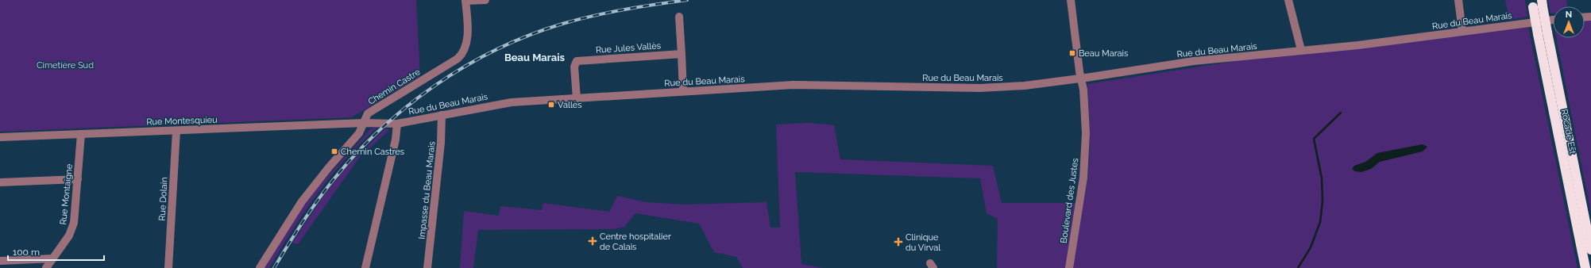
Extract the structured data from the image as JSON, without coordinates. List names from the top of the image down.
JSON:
{
  "streets": {
    "highway": ["Rocade Est"],
    "street": [
      "Rue du Beau Marais",
      "Rue Jules Vallès",
      "Chemin Castre",
      "Rue Montesquieu",
      "Impasse du Beau Marais",
      "Rue Montaigne",
      "Rue Dolain",
      "Boulevard des Justes"
    ]
  },
  "crossings": [
    ["Rue du Beau Marais", "Rue Jules Vallès"],
    ["Rue du Beau Marais", "Chemin Castre"],
    ["Rue du Beau Marais", "Rue Montesquieu"],
    ["Rue du Beau Marais", "Impasse du Beau Marais"],
    ["Rue du Beau Marais", "Boulevard des Justes"],
    ["Chemin Castre", "Rue Montesquieu"],
    ["Rue Montesquieu", "Rue Montaigne"],
    ["Rue Montesquieu", "Rue Dolain"]
  ],
  "districts": ["Beau Marais"],
  "parks": ["Cimetière Sud"],
  "places": {
    "transit": ["Beau Marais", "Vallès", "Chemin Castres"],
    "health": ["Centre hospitalier de Calais", "Clinique du Virval"]
  },
  "scale_bar": "100 m",
  "north": "top"
}
